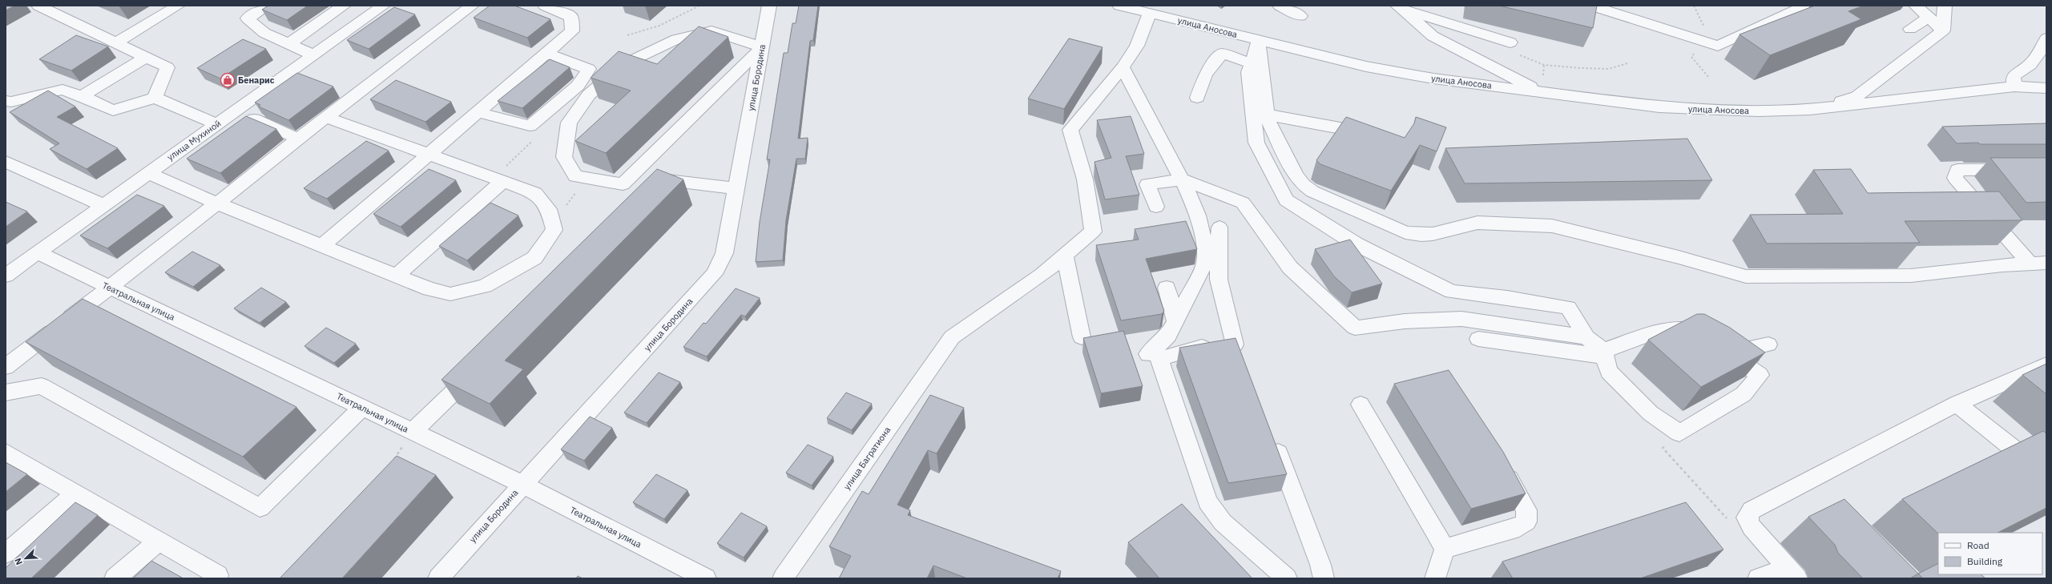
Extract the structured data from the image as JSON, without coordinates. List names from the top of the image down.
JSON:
{
  "streets": {
    "street": [
      "улица Аносова",
      "улица Бородина",
      "улица Мухиной",
      "Театральная улица",
      "улица Багратиона"
    ]
  },
  "crossings": [
    ["улица Бородина", "Театральная улица"],
    ["улица Мухиной", "Театральная улица"]
  ],
  "places": {
    "shop": ["Бенарис"]
  },
  "legend": ["Road", "Building"],
  "north": "bottom left"
}
